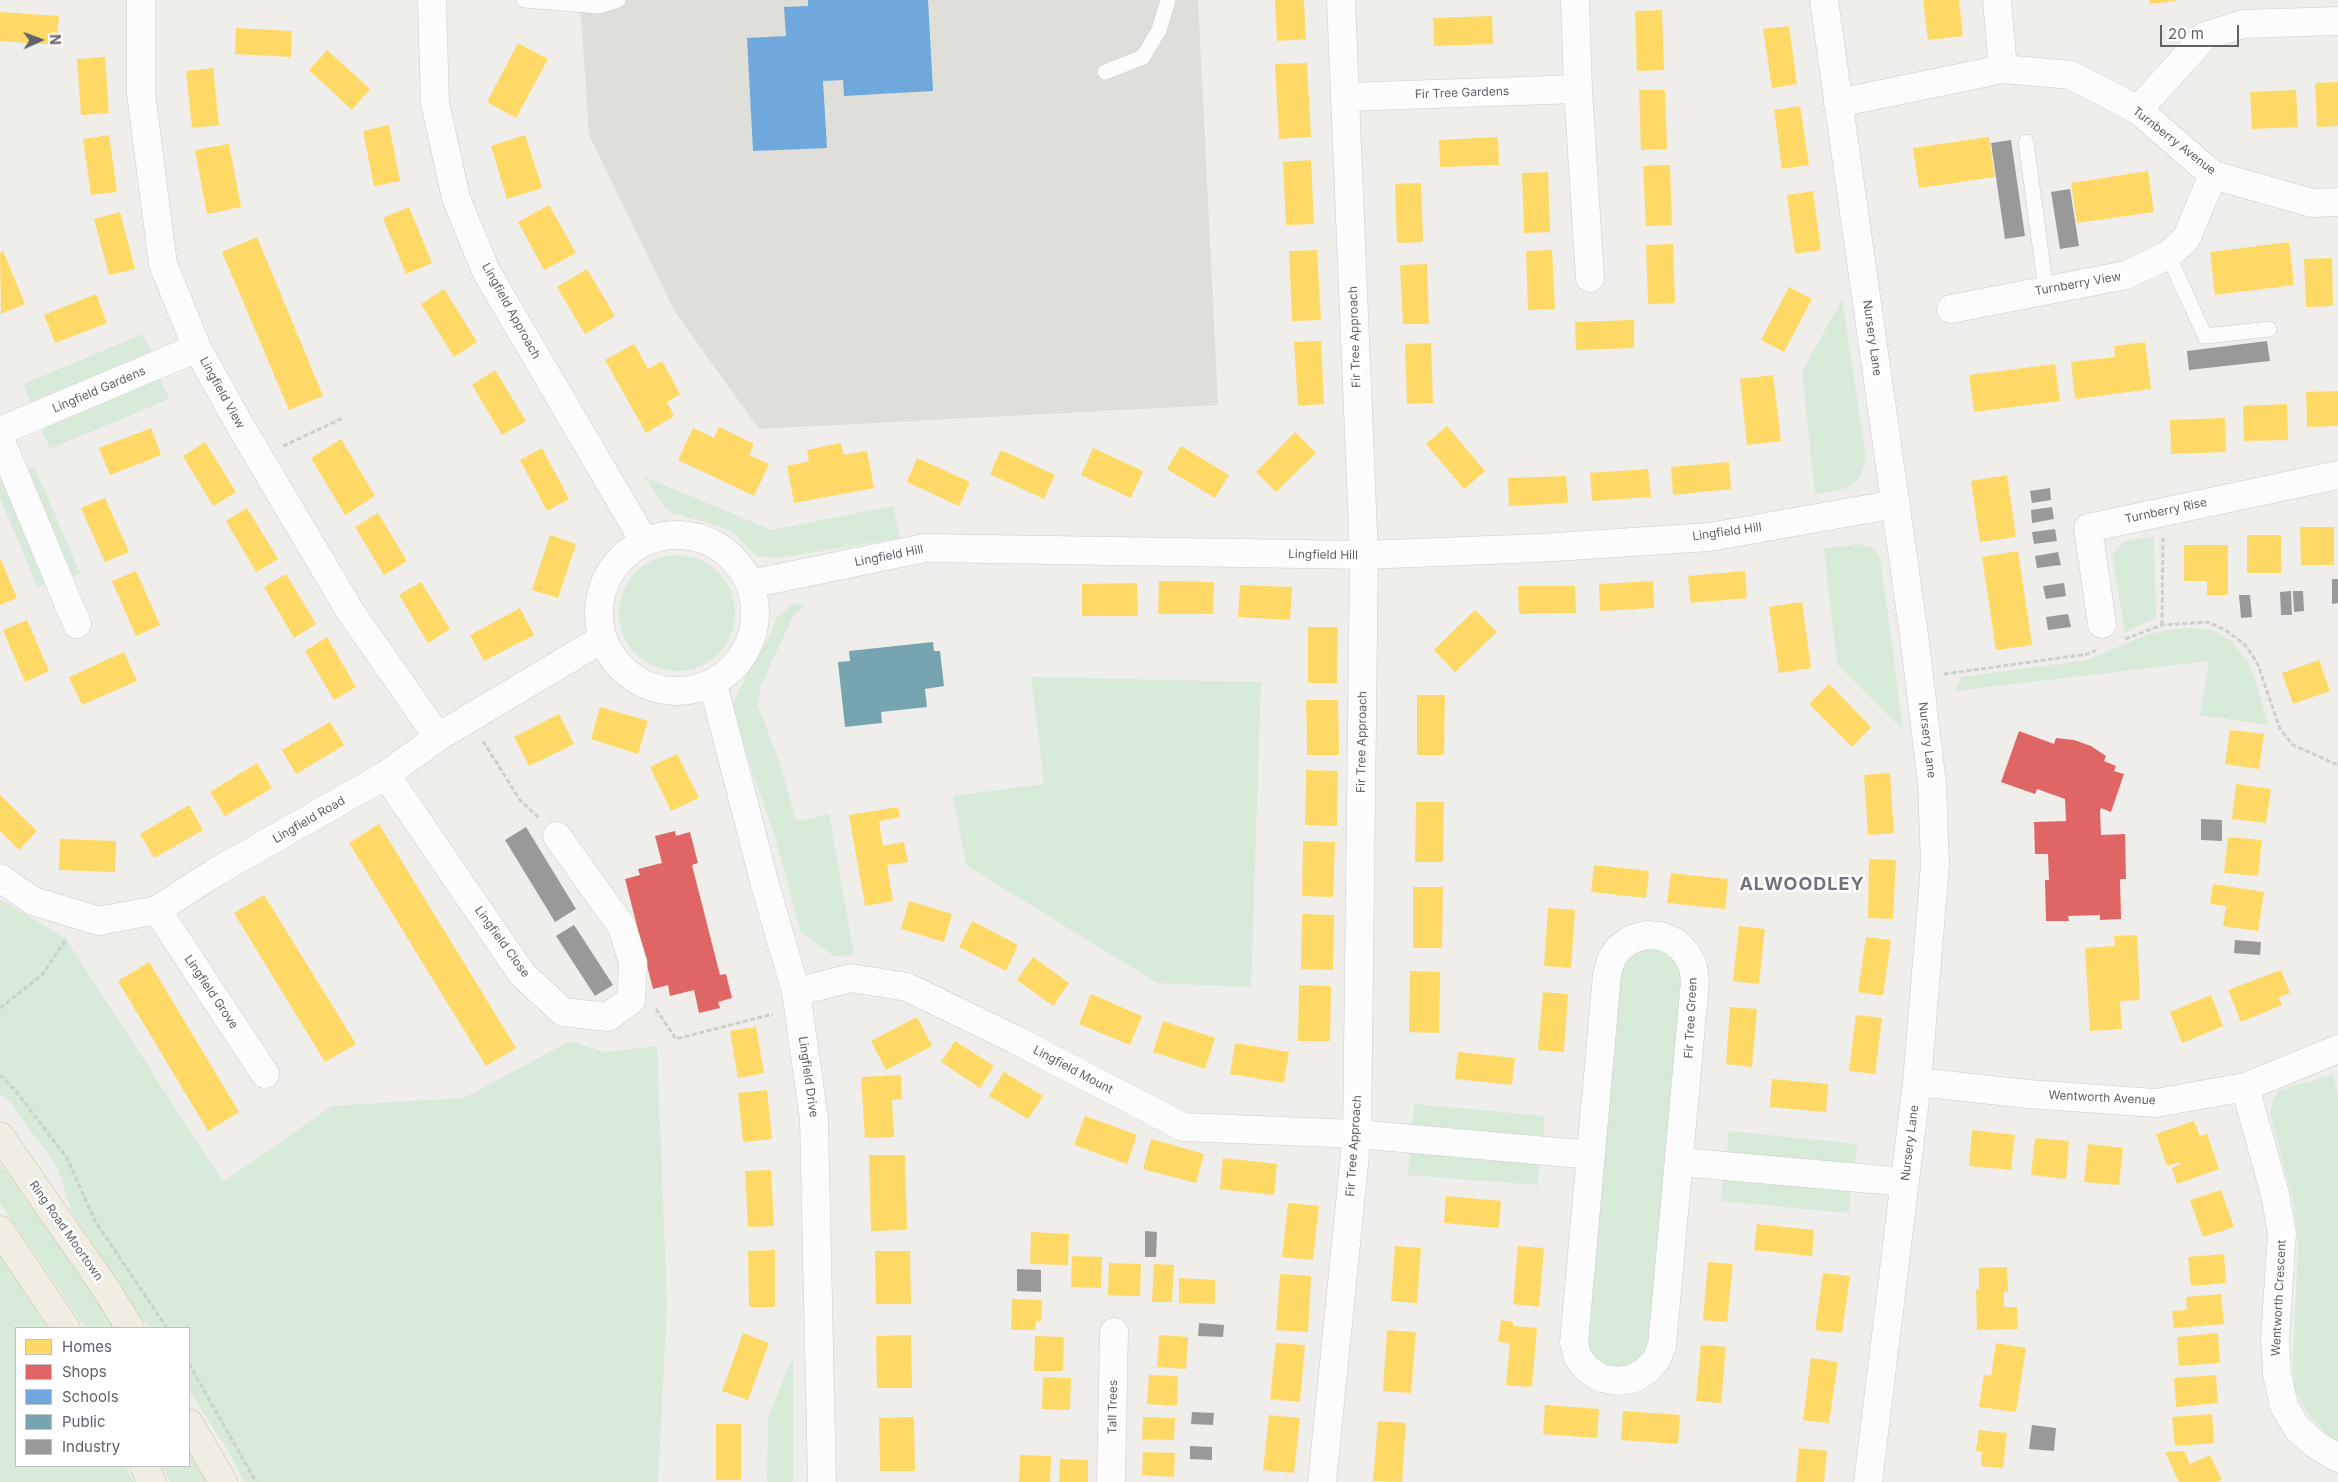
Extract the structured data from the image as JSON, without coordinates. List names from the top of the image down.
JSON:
{
  "streets": {
    "highway": ["Ring Road Moortown"],
    "street": [
      "Fir Tree Gardens",
      "Turnberry Avenue",
      "Turnberry View",
      "Lingfield Approach",
      "Fir Tree Approach",
      "Nursery Lane",
      "Lingfield Gardens",
      "Lingfield View",
      "Turnberry Rise",
      "Lingfield Hill",
      "Lingfield Road",
      "Lingfield Close",
      "Lingfield Grove",
      "Fir Tree Green",
      "Lingfield Mount",
      "Lingfield Drive",
      "Wentworth Avenue",
      "Wentworth Crescent",
      "Tall Trees"
    ]
  },
  "crossings": [
    ["Fir Tree Gardens", "Fir Tree Approach"],
    ["Turnberry Avenue", "Turnberry View"],
    ["Turnberry Avenue", "Nursery Lane"],
    ["Lingfield Approach", "Lingfield Hill"],
    ["Lingfield Approach", "Lingfield Road"],
    ["Lingfield Approach", "Lingfield Drive"],
    ["Fir Tree Approach", "Lingfield Hill"],
    ["Fir Tree Approach", "Lingfield Mount"],
    ["Nursery Lane", "Lingfield Hill"],
    ["Nursery Lane", "Wentworth Avenue"],
    ["Lingfield Gardens", "Lingfield View"],
    ["Lingfield View", "Lingfield Road"],
    ["Lingfield Hill", "Lingfield Road"],
    ["Lingfield Hill", "Lingfield Drive"],
    ["Lingfield Road", "Lingfield Close"],
    ["Lingfield Road", "Lingfield Grove"],
    ["Lingfield Road", "Lingfield Drive"],
    ["Fir Tree Green", "Lingfield Mount"],
    ["Lingfield Mount", "Lingfield Drive"],
    ["Wentworth Avenue", "Wentworth Crescent"]
  ],
  "districts": ["ALWOODLEY"],
  "legend": [
    "Homes",
    "Shops",
    "Schools",
    "Public",
    "Industry"
  ],
  "scale_bar": "20 m",
  "north": "right"
}
